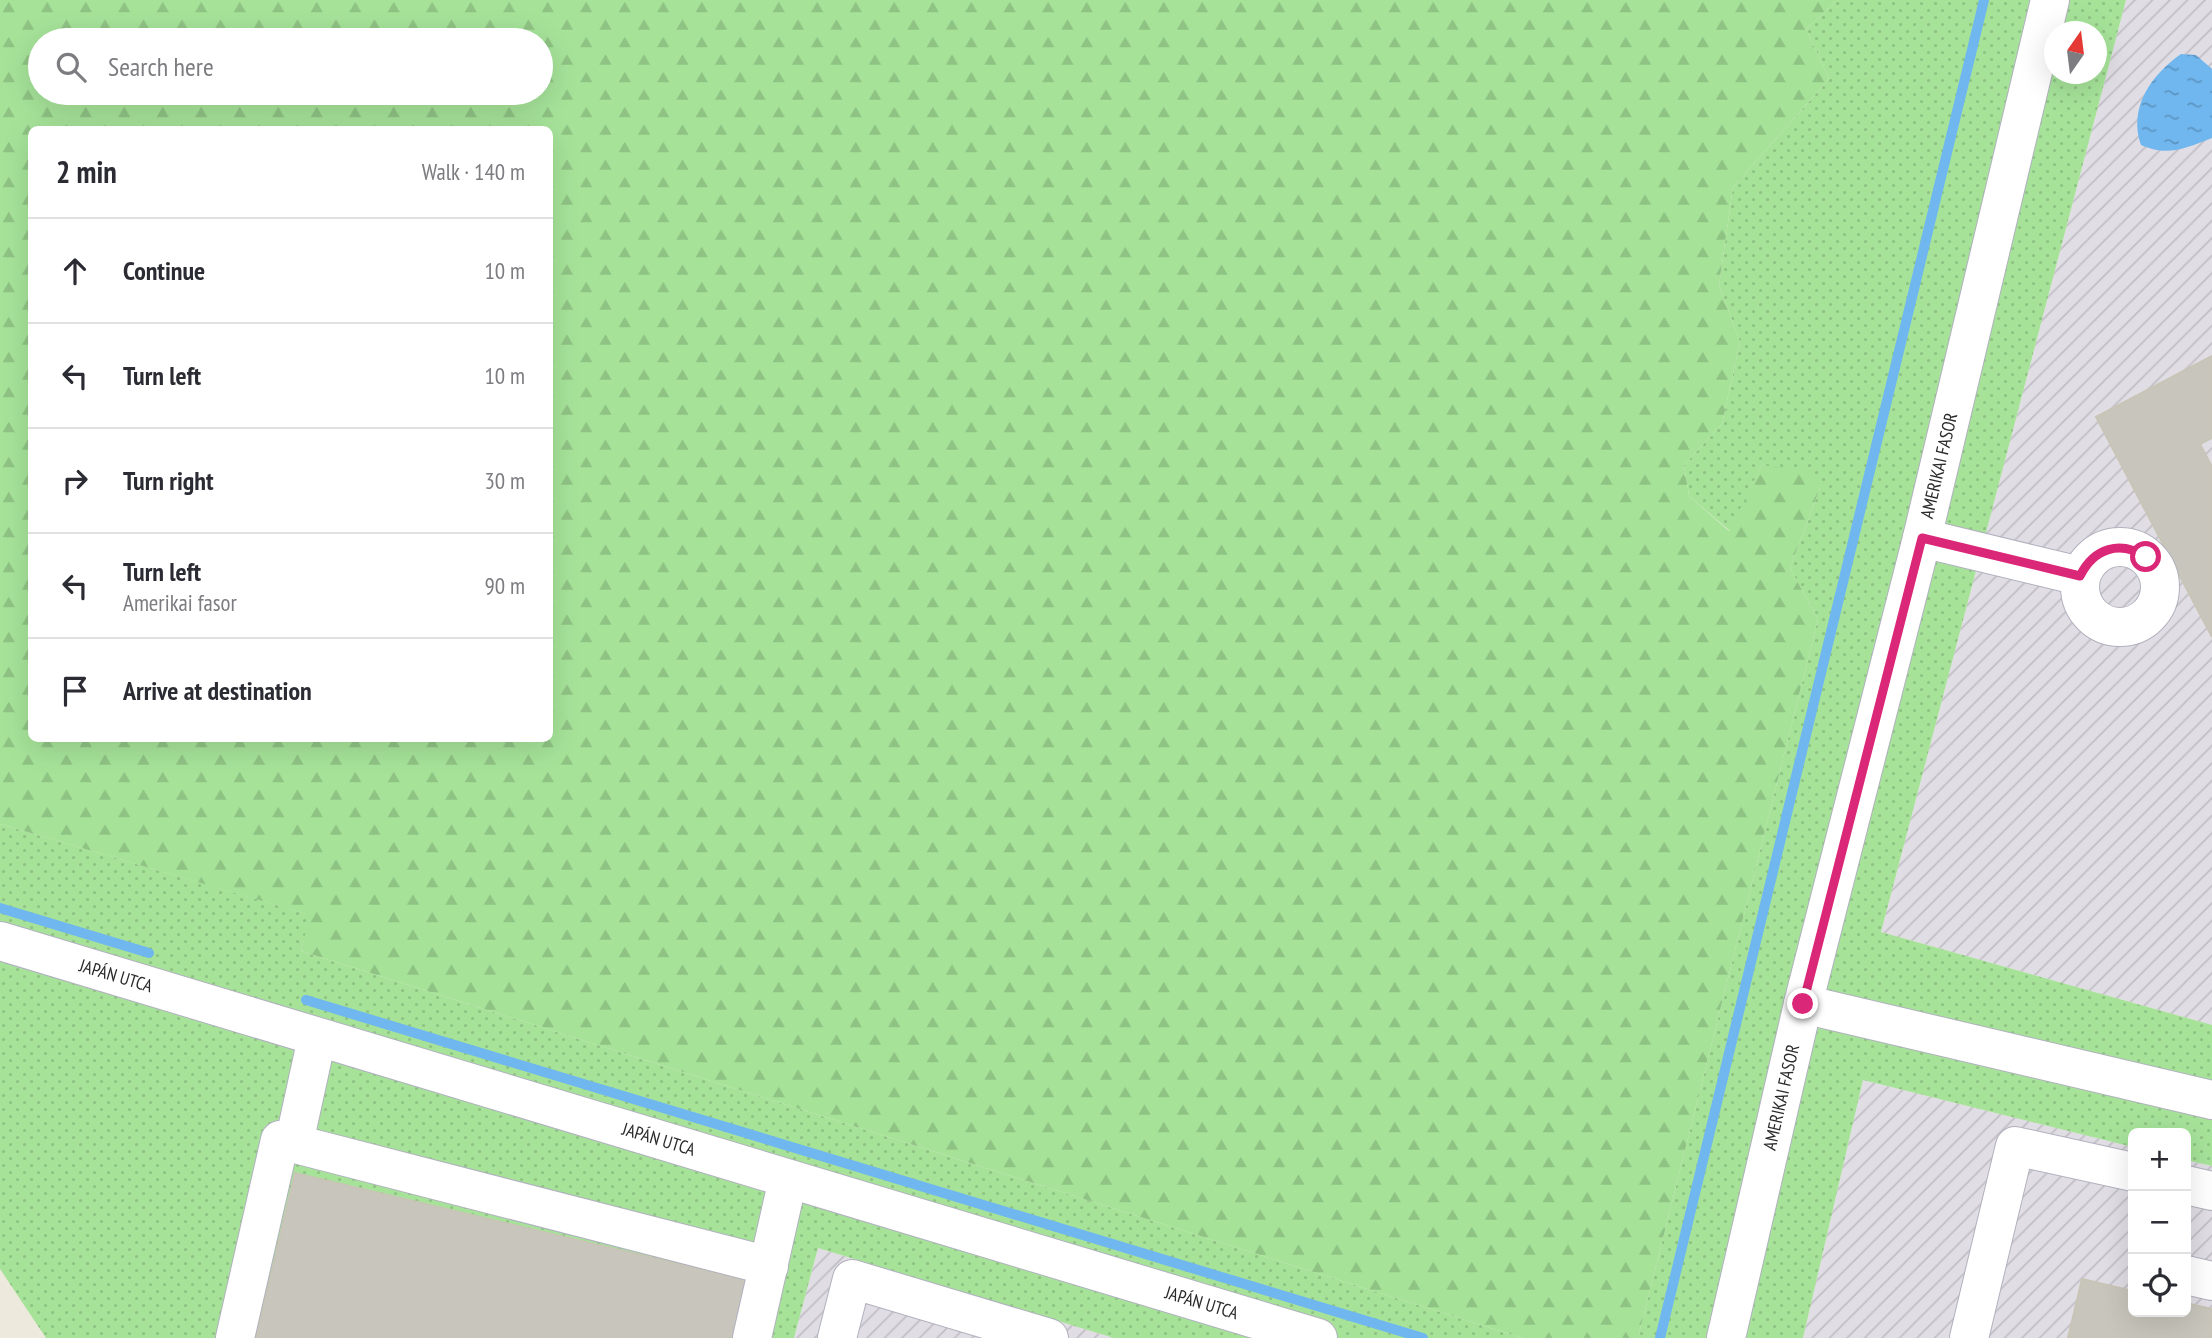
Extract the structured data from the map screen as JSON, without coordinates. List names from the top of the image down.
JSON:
{
  "streets": {
    "street": ["AMERIKAI FASOR", "JAPÁN UTCA"]
  },
  "north": "top",
  "page": {
    "search": "Search here",
    "heading": ["2 min", "Walk · 140 m"],
    "list": [
      ["Continue", "10 m"],
      ["Turn left", "10 m"],
      ["Turn right", "30 m"],
      ["Turn left", "Amerikai fasor", "90 m"],
      "Arrive at destination"
    ],
    "map_buttons": ["+", "−"]
  }
}
